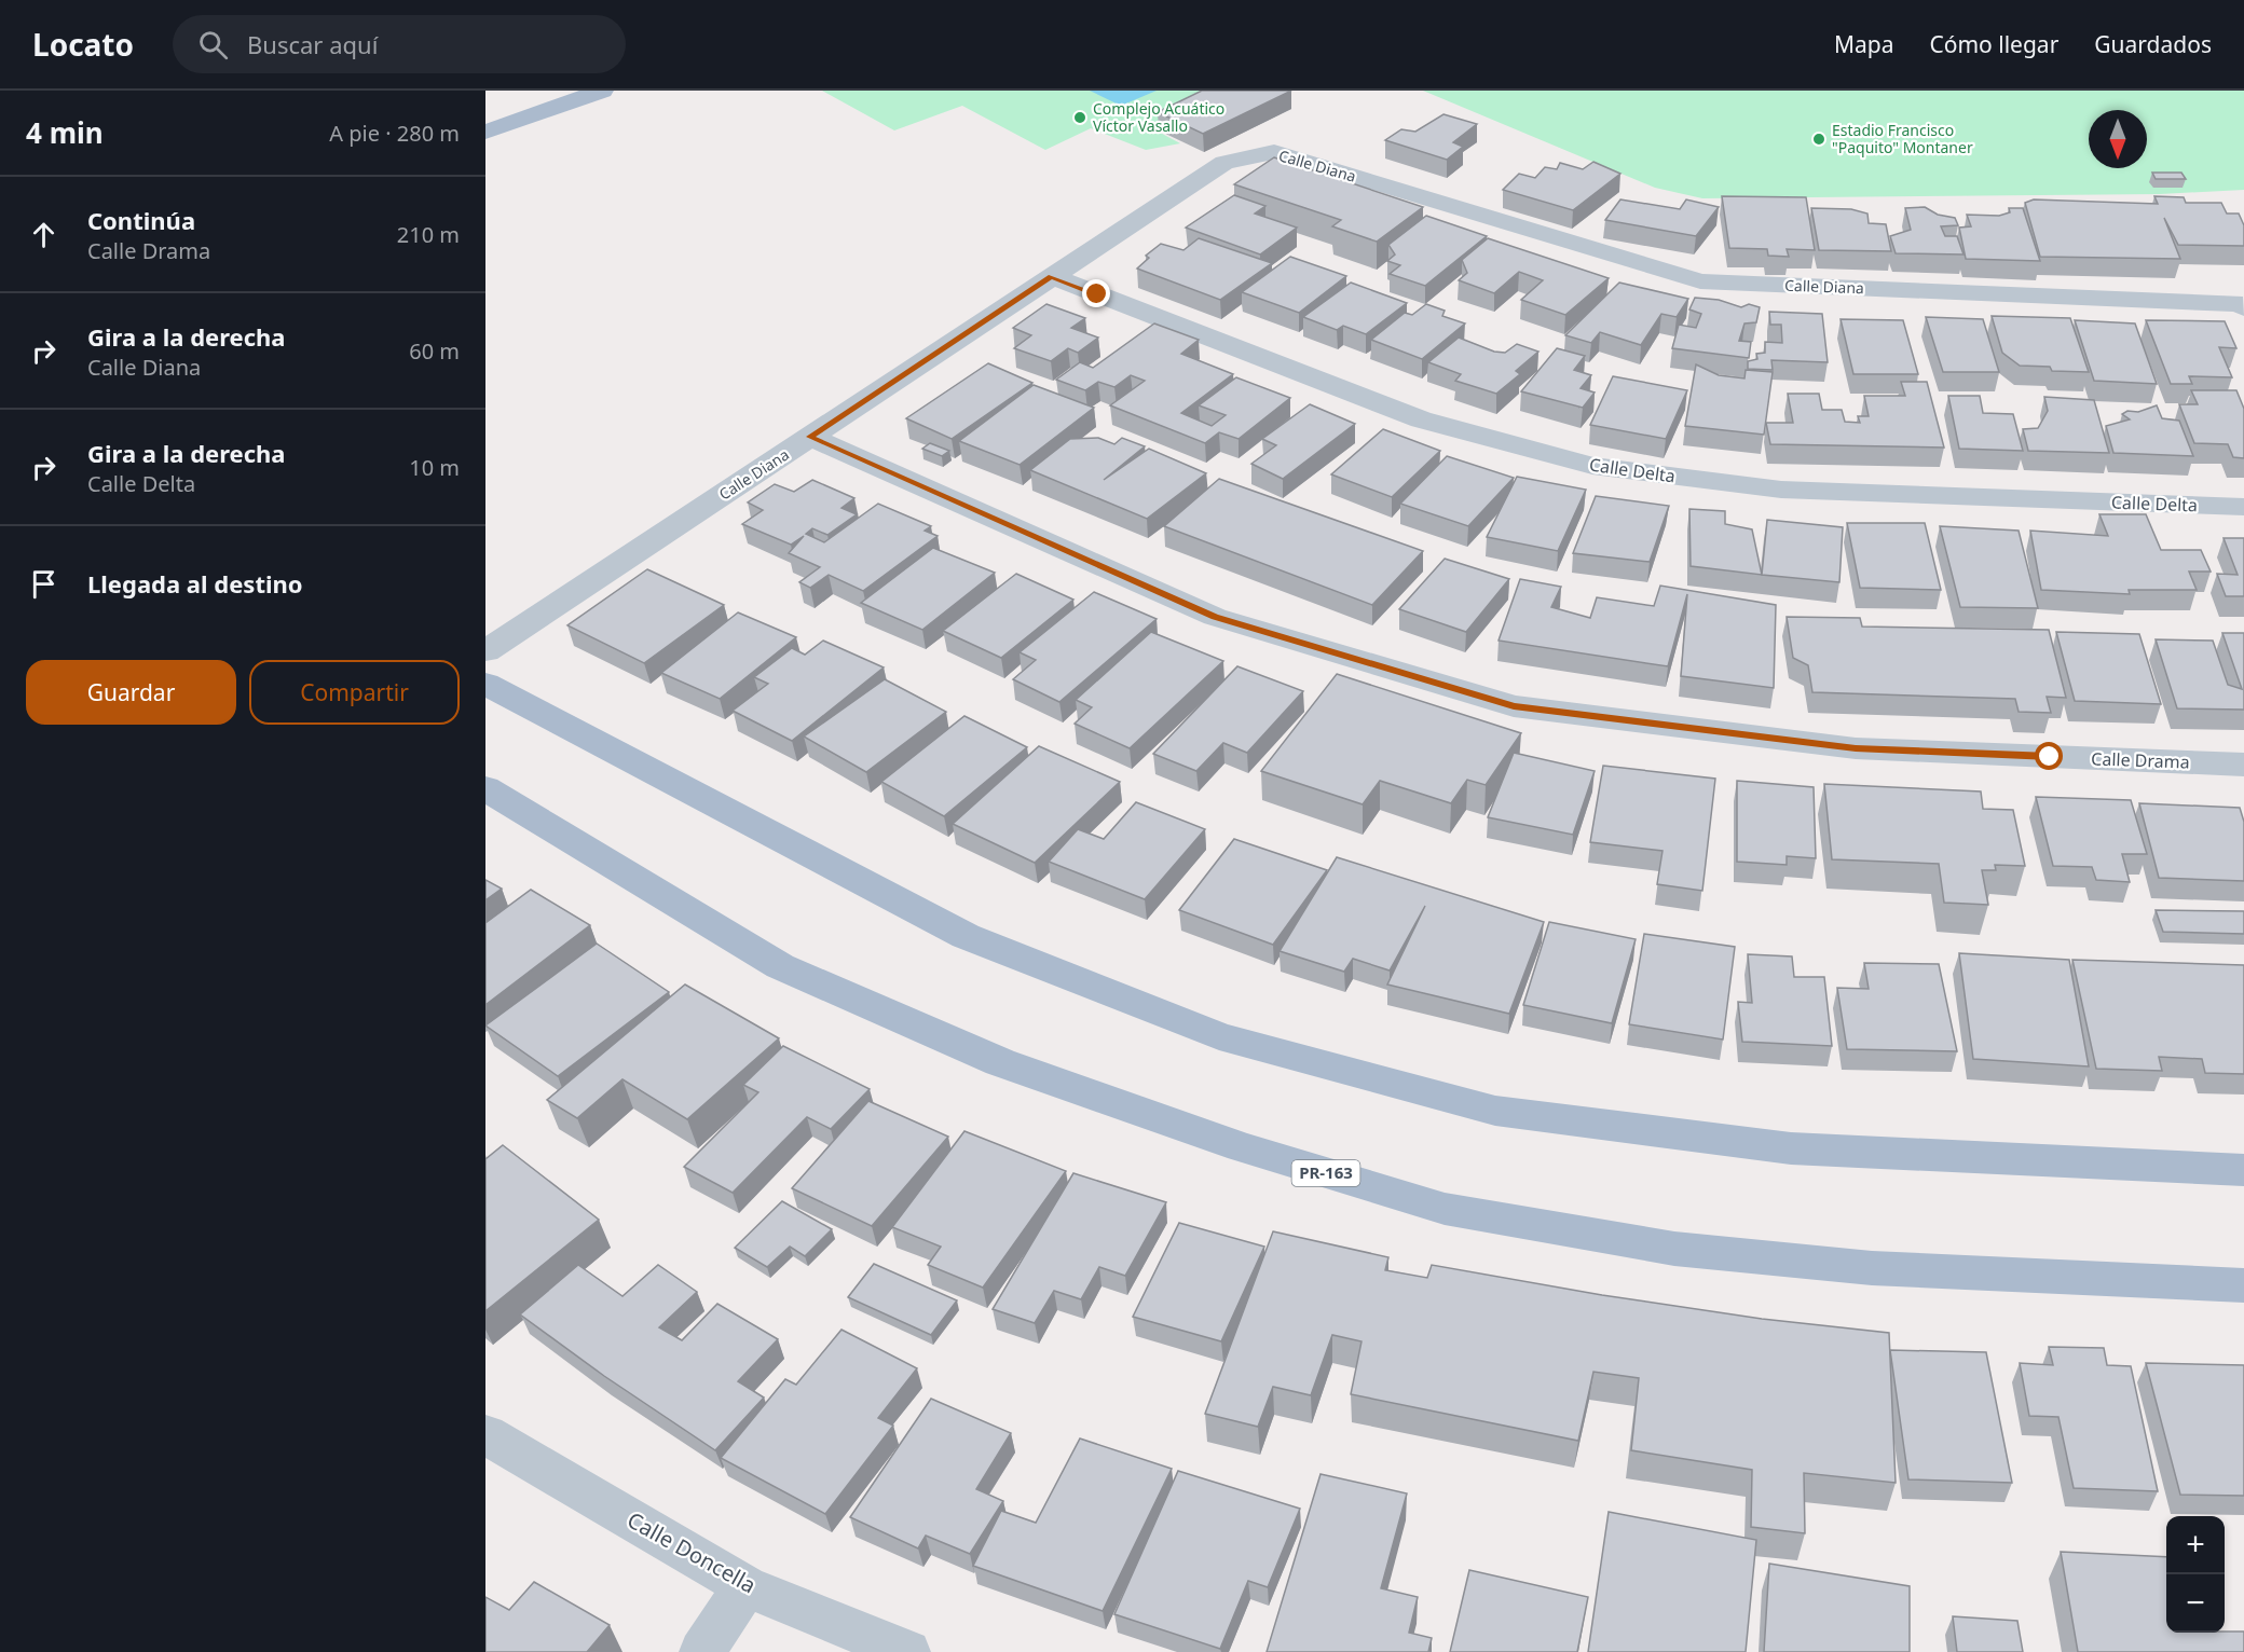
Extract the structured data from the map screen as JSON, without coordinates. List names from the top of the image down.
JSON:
{
  "streets": {
    "main road": ["PR-163"],
    "street": [
      "Calle Diana",
      "Calle Delta",
      "Calle Drama",
      "Calle Doncella"
    ]
  },
  "crossings": [
    ["Calle Diana", "Calle Delta"],
    ["Calle Diana", "Calle Drama"]
  ],
  "places": ["Complejo Acuático Víctor Vasallo", "Estadio Francisco \"Paquito\" Montaner"],
  "north": "bottom",
  "page": {
    "header": "Locato",
    "search": "Buscar aquí",
    "nav": ["Mapa", "Cómo llegar", "Guardados"],
    "heading": ["4 min", "A pie · 280 m"],
    "list": [
      ["Continúa", "Calle Drama", "210 m"],
      ["Gira a la derecha", "Calle Diana", "60 m"],
      ["Gira a la derecha", "Calle Delta", "10 m"],
      "Llegada al destino"
    ],
    "buttons": ["Guardar", "Compartir"],
    "map_buttons": ["+", "−"]
  }
}
